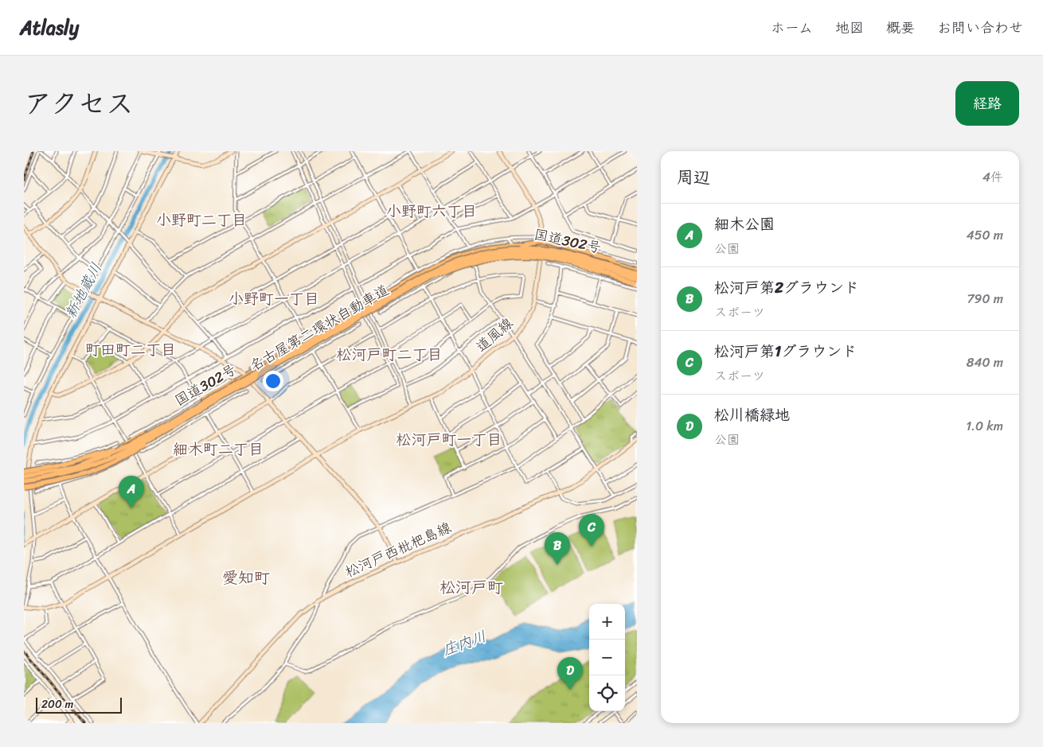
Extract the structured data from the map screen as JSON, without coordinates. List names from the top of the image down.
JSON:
{
  "streets": {
    "highway": ["国道302号", "名古屋第二環状自動車道"],
    "street": ["道風線", "松河戸西枇杷島線"]
  },
  "crossings": [
    ["国道302号", "名古屋第二環状自動車道"],
    ["国道302号", "道風線"]
  ],
  "districts": [
    "小野町六丁目",
    "小野町二丁目",
    "小野町一丁目",
    "町田町二丁目",
    "松河戸町二丁目",
    "松河戸町一丁目",
    "細木町二丁目",
    "愛知町",
    "松河戸町"
  ],
  "water": ["新地蔵川", "庄内川"],
  "scale_bar": "200 m",
  "page": {
    "header": "Atlasly",
    "nav": [
      "ホーム",
      "地図",
      "概要",
      "お問い合わせ"
    ],
    "title": "アクセス",
    "buttons": "経路",
    "heading": ["周辺", "4件"],
    "list": [
      {
        "mark": "A",
        "name": "細木公園",
        "note": "公園",
        "value": "450 m"
      },
      {
        "mark": "B",
        "name": "松河戸第2グラウンド",
        "note": "スポーツ",
        "value": "790 m"
      },
      {
        "mark": "C",
        "name": "松河戸第1グラウンド",
        "note": "スポーツ",
        "value": "840 m"
      },
      {
        "mark": "D",
        "name": "松川橋緑地",
        "note": "公園",
        "value": "1.0 km"
      }
    ],
    "pins": [
      "A",
      "C",
      "B",
      "D"
    ],
    "map_buttons": ["+", "−"],
    "scale": "200 m"
  }
}
